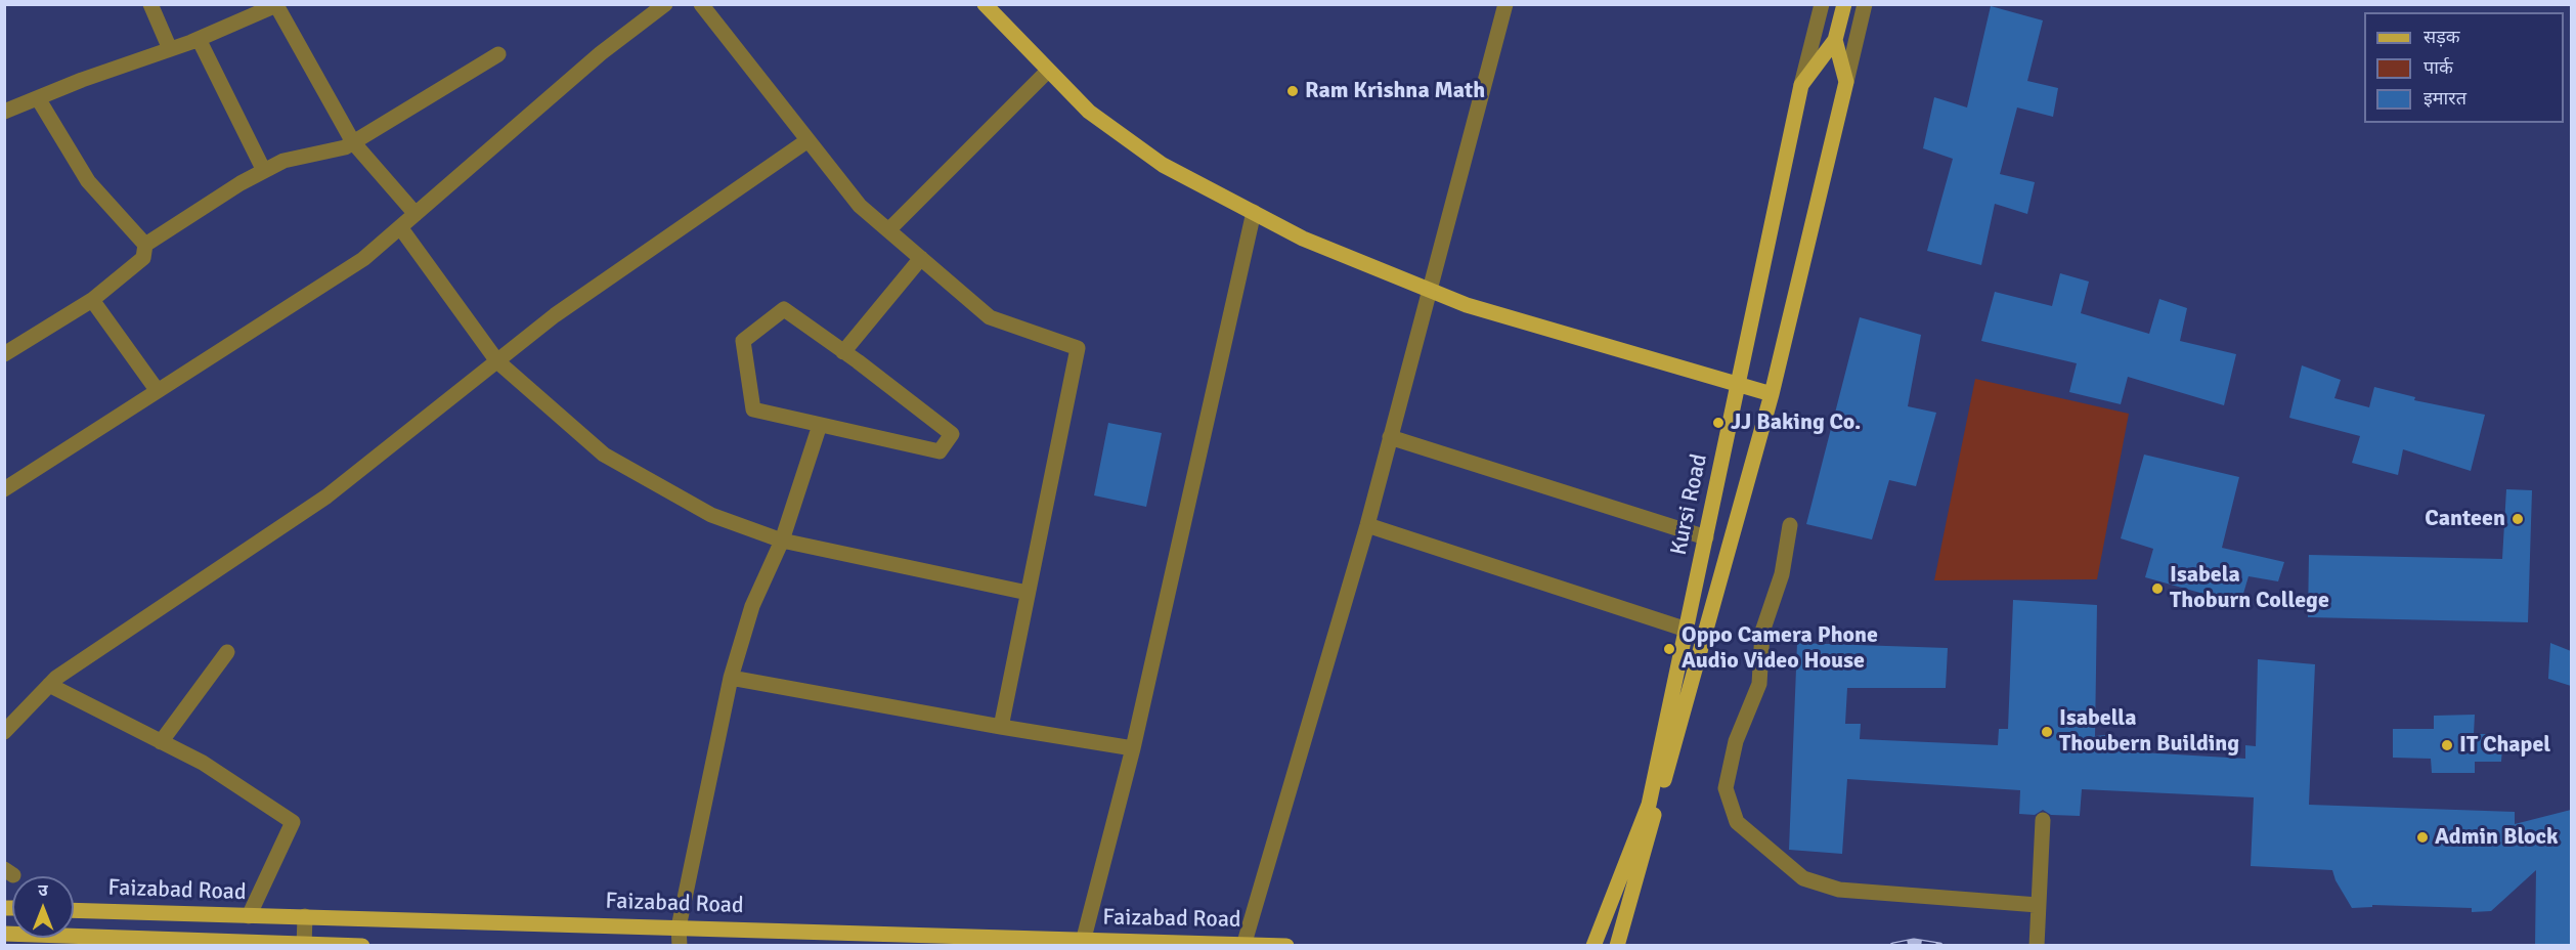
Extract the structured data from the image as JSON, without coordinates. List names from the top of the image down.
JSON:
{
  "streets": {
    "main road": ["Kursi Road", "Faizabad Road"]
  },
  "places": [
    "Ram Krishna Math",
    "JJ Baking Co.",
    "Canteen",
    "Isabela Thoburn College",
    "Oppo Camera Phone Audio Video House",
    "Isabella Thoubern Building",
    "IT Chapel",
    "Admin Block"
  ],
  "legend": ["सड़क", "पार्क", "इमारत"],
  "north": "top"
}
